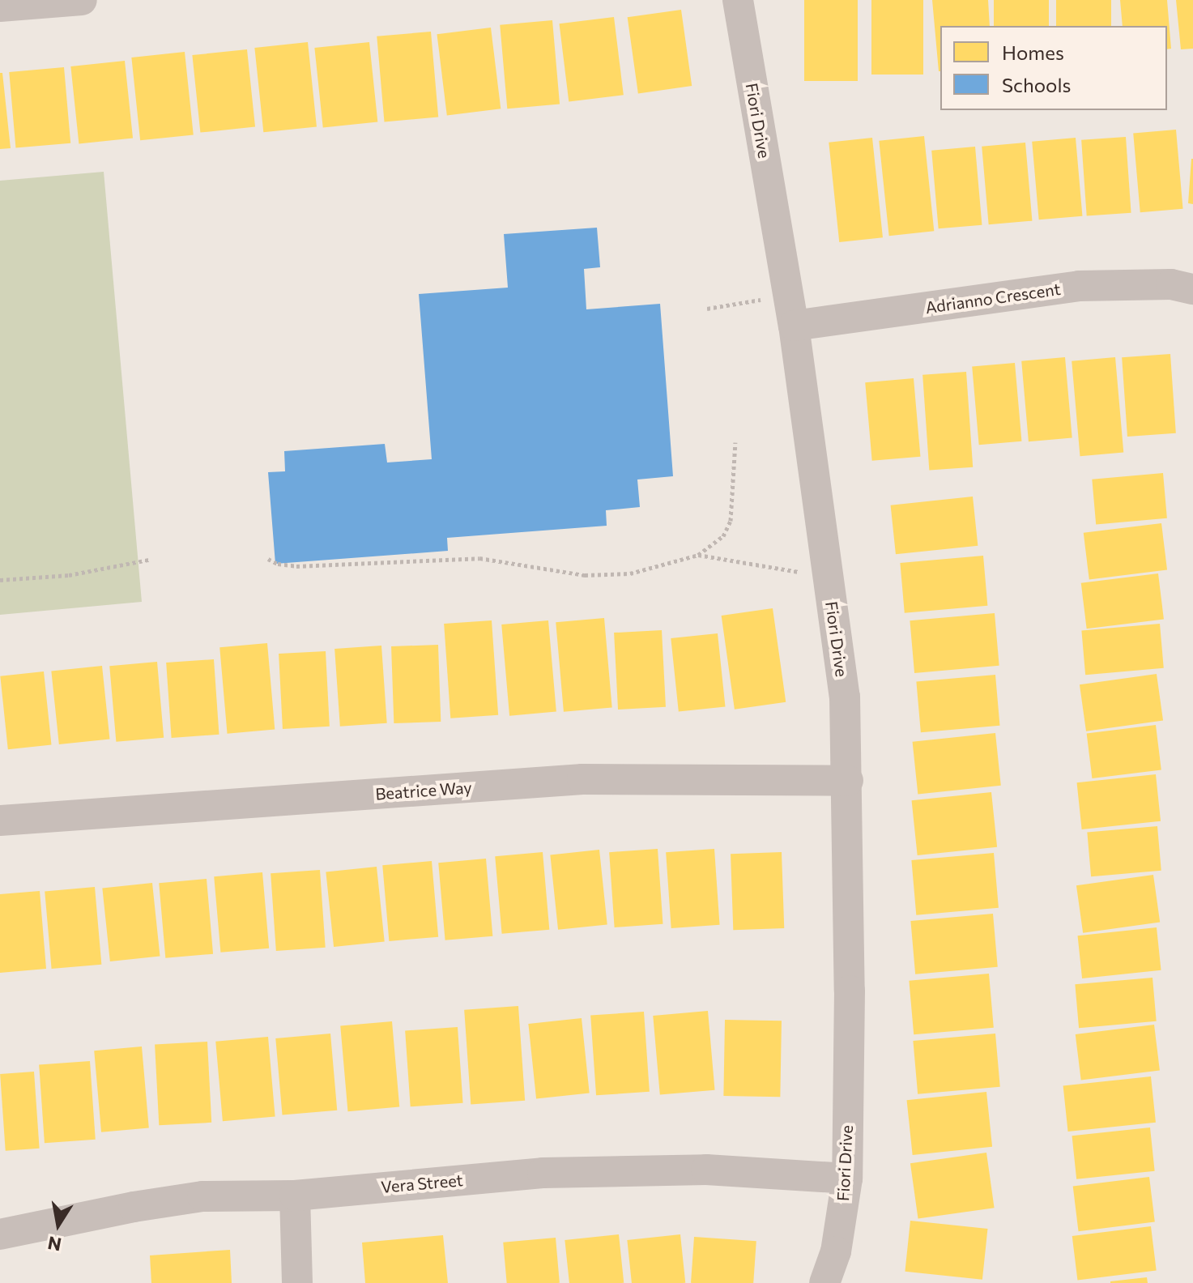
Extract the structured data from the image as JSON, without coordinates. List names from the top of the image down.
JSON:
{
  "streets": {
    "street": [
      "Fiori Drive",
      "Adrianno Crescent",
      "Beatrice Way",
      "Vera Street"
    ]
  },
  "crossings": [
    ["Fiori Drive", "Adrianno Crescent"],
    ["Fiori Drive", "Beatrice Way"],
    ["Fiori Drive", "Vera Street"]
  ],
  "legend": ["Homes", "Schools"],
  "north": "bottom"
}
